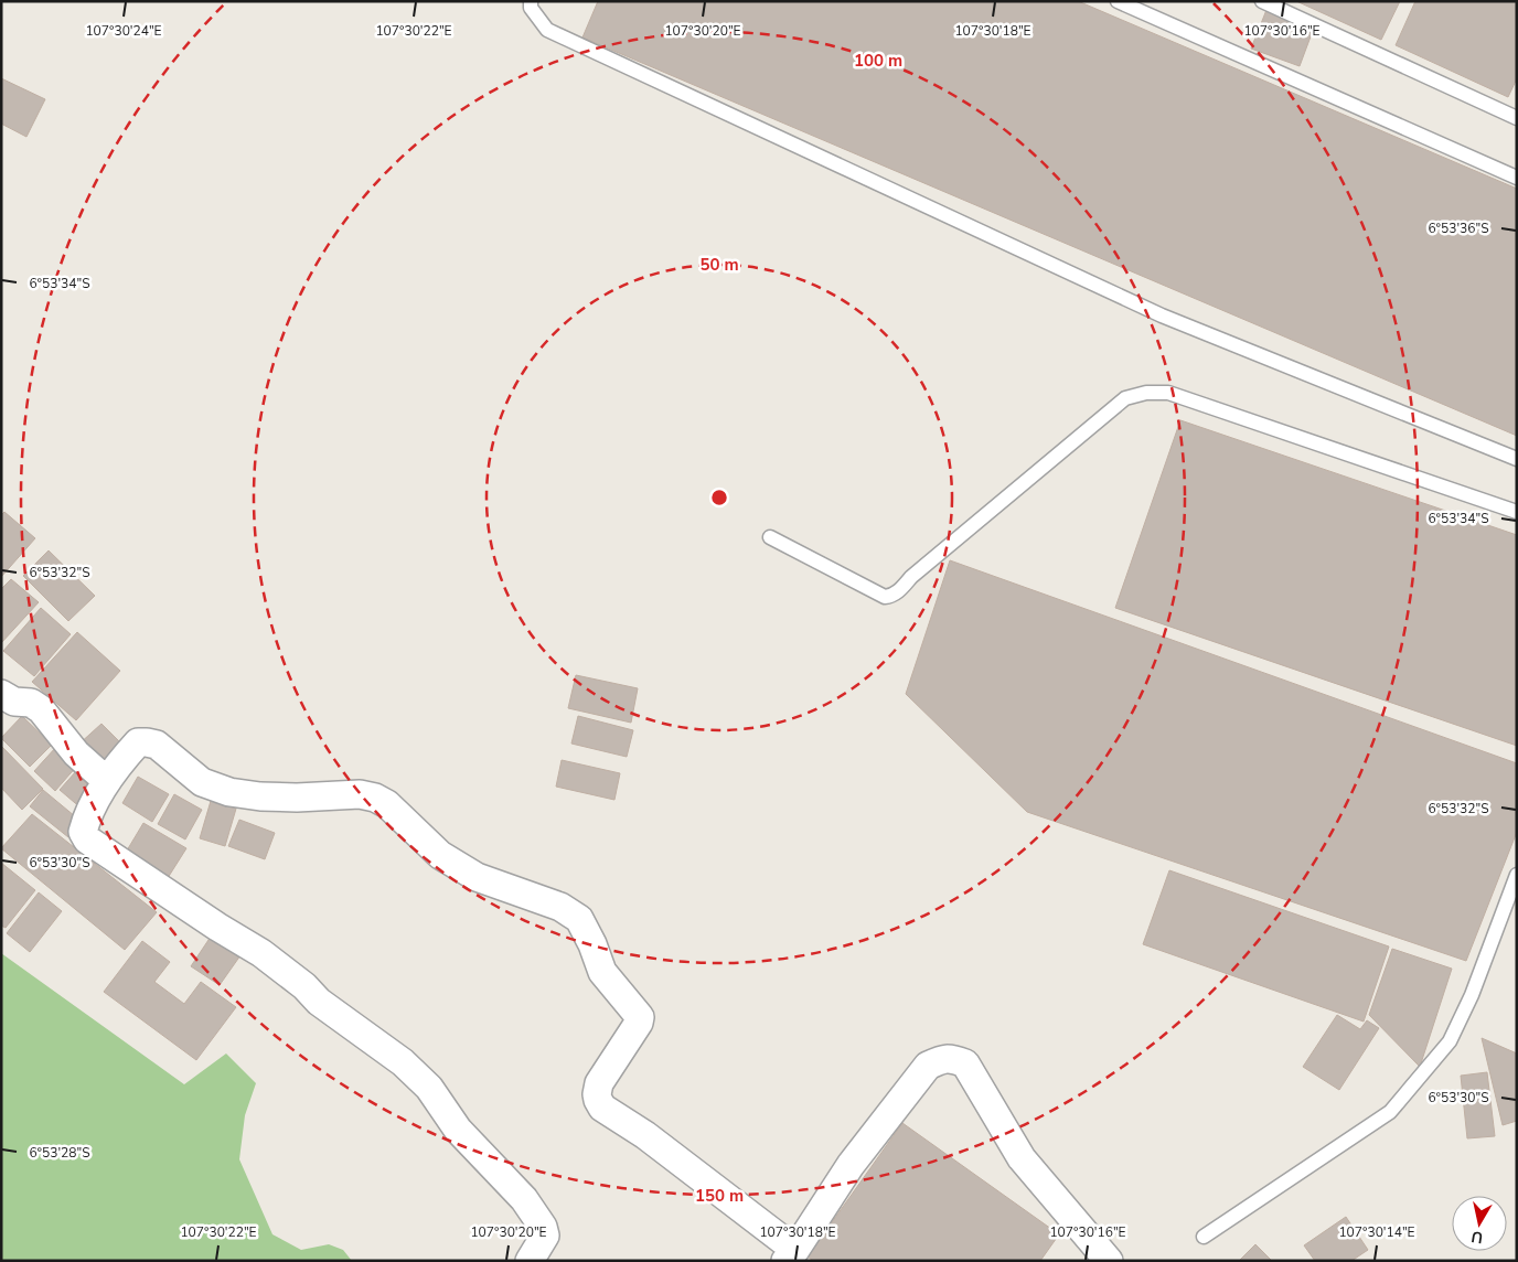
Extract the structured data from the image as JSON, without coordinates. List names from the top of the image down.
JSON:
{
  "north": "bottom",
  "coordinates": [
    "107°30'24\"E",
    "107°30'22\"E",
    "107°30'20\"E",
    "107°30'18\"E",
    "107°30'16\"E",
    "6°53'36\"S",
    "6°53'34\"S",
    "6°53'32\"S",
    "6°53'30\"S",
    "6°53'28\"S",
    "107°30'14\"E"
  ],
  "rings": ["100 m", "50 m", "150 m"]
}
